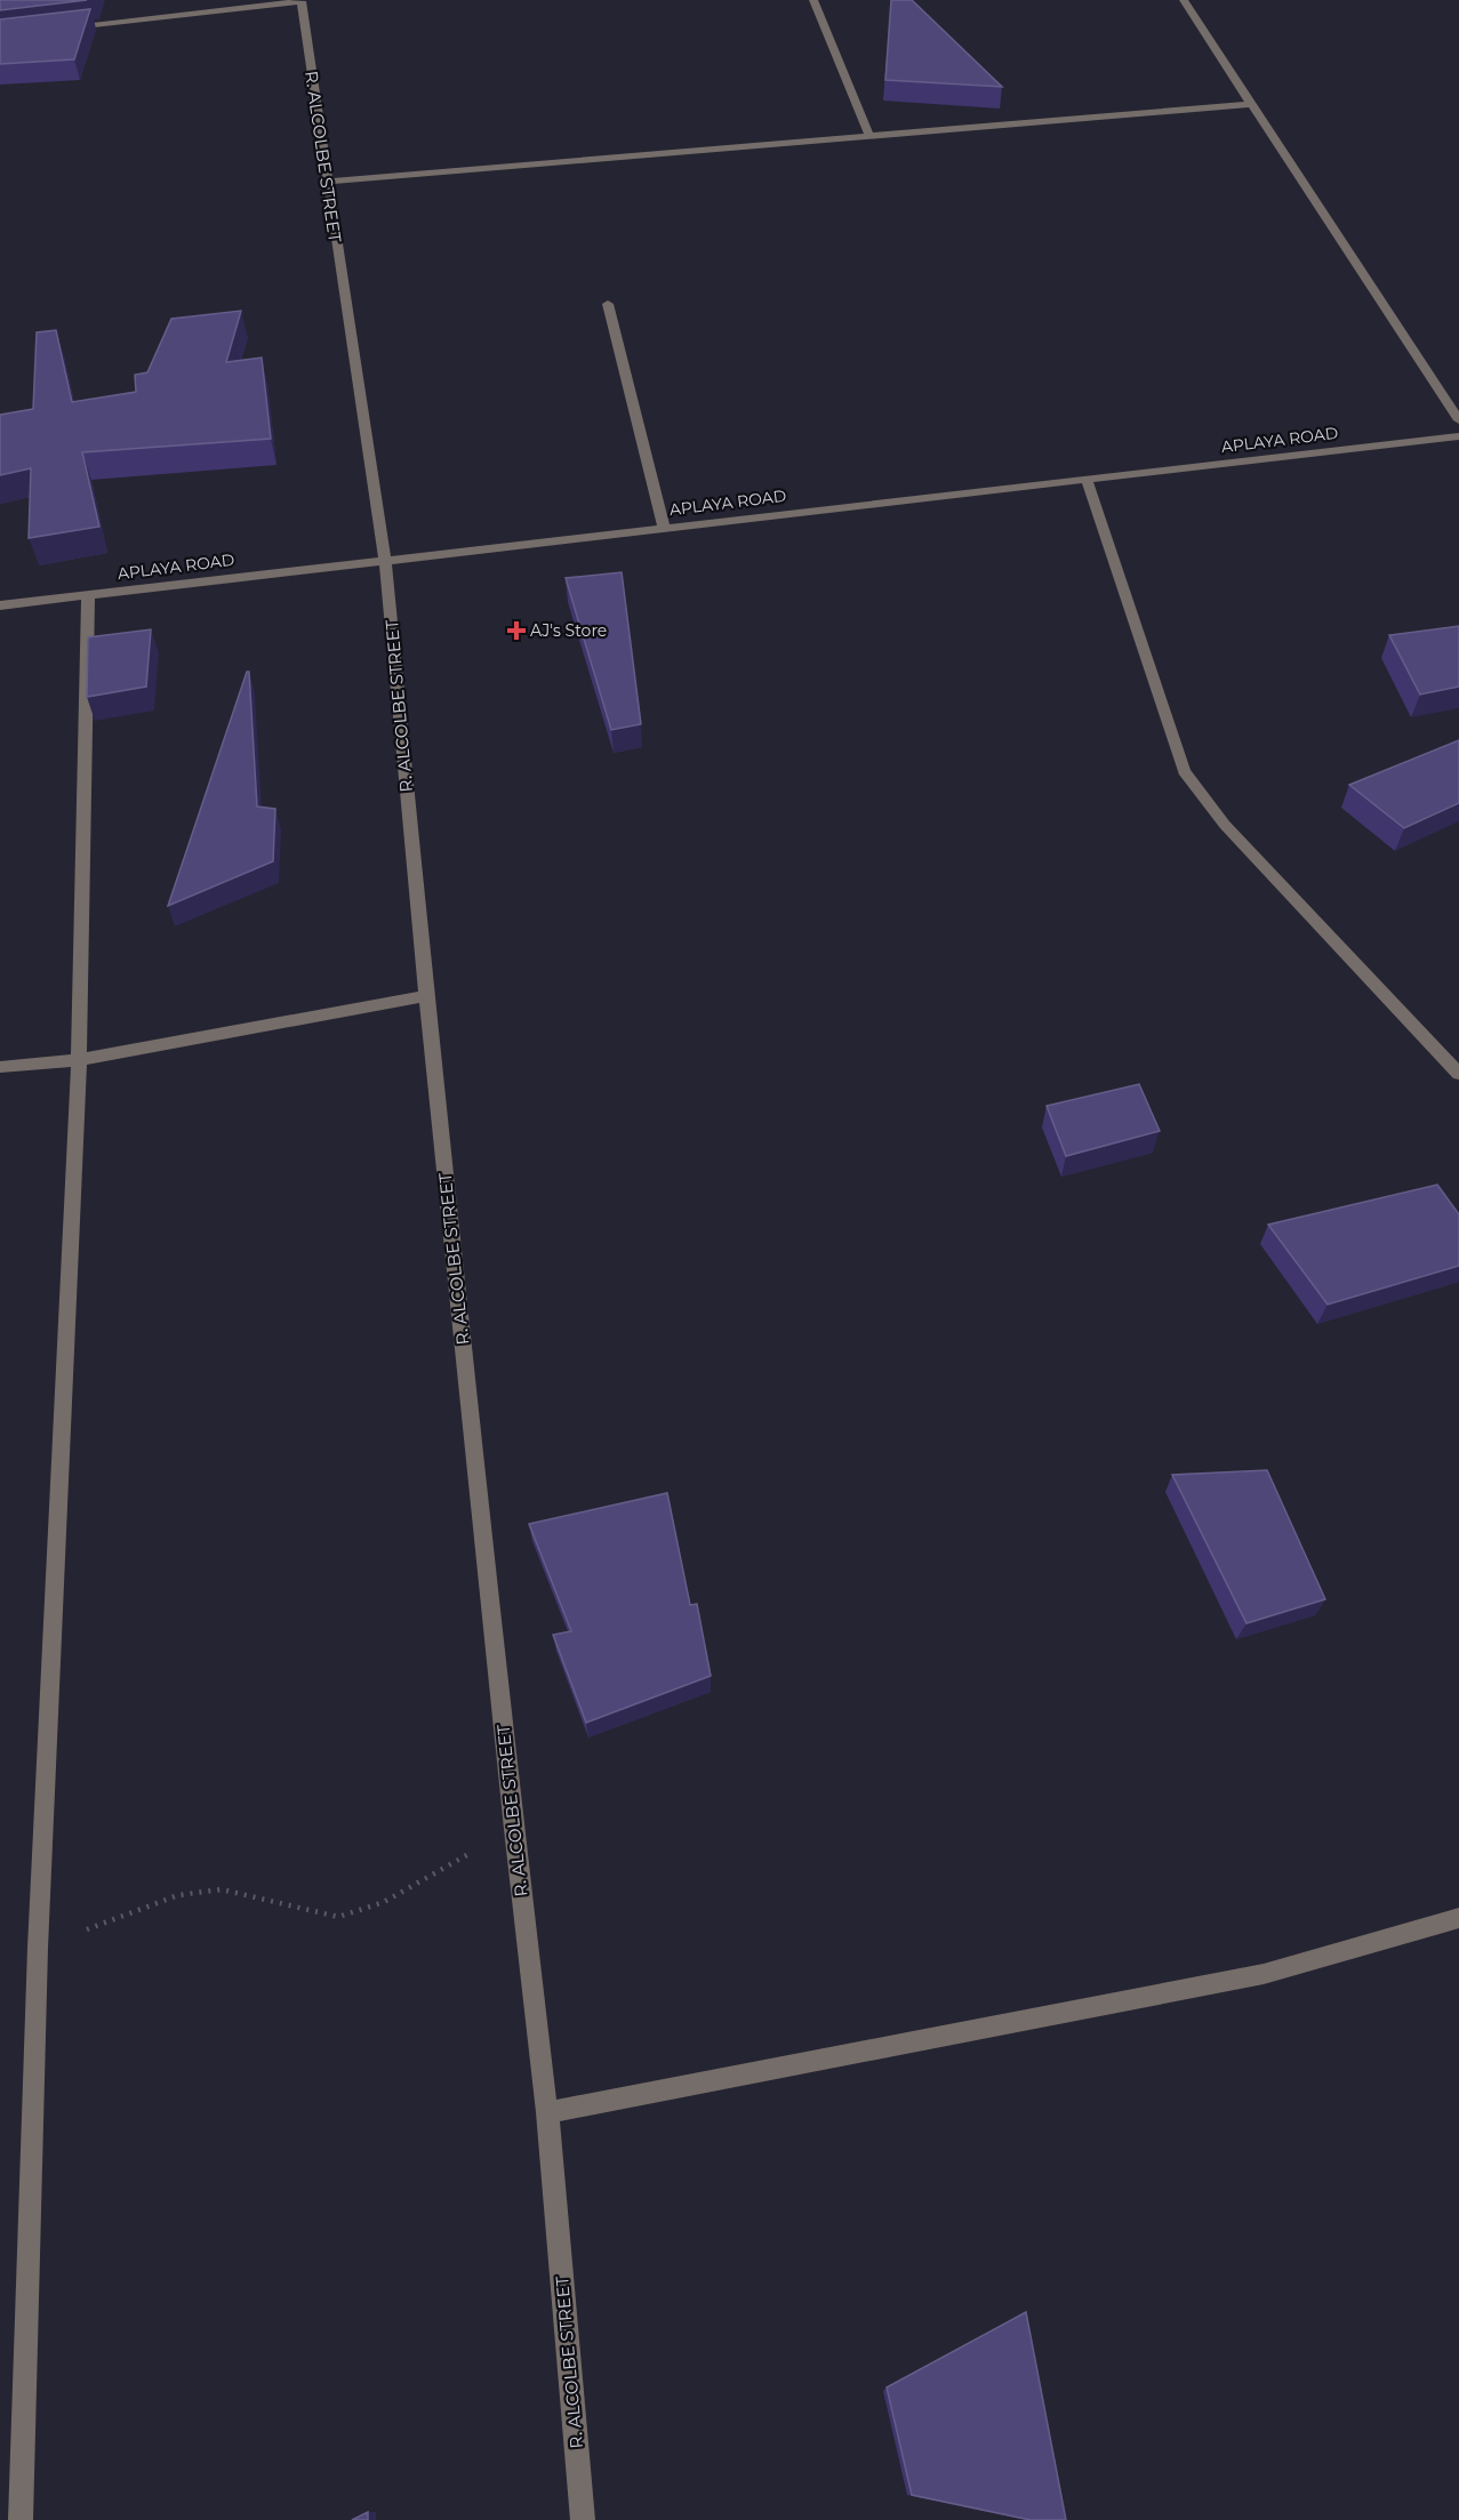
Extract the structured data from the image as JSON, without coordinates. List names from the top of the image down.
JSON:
{
  "streets": {
    "street": ["R. ALCOLBE STREET", "APLAYA ROAD"]
  },
  "crossings": [
    ["R. ALCOLBE STREET", "APLAYA ROAD"]
  ],
  "places": {
    "health": ["AJ's Store"]
  }
}
